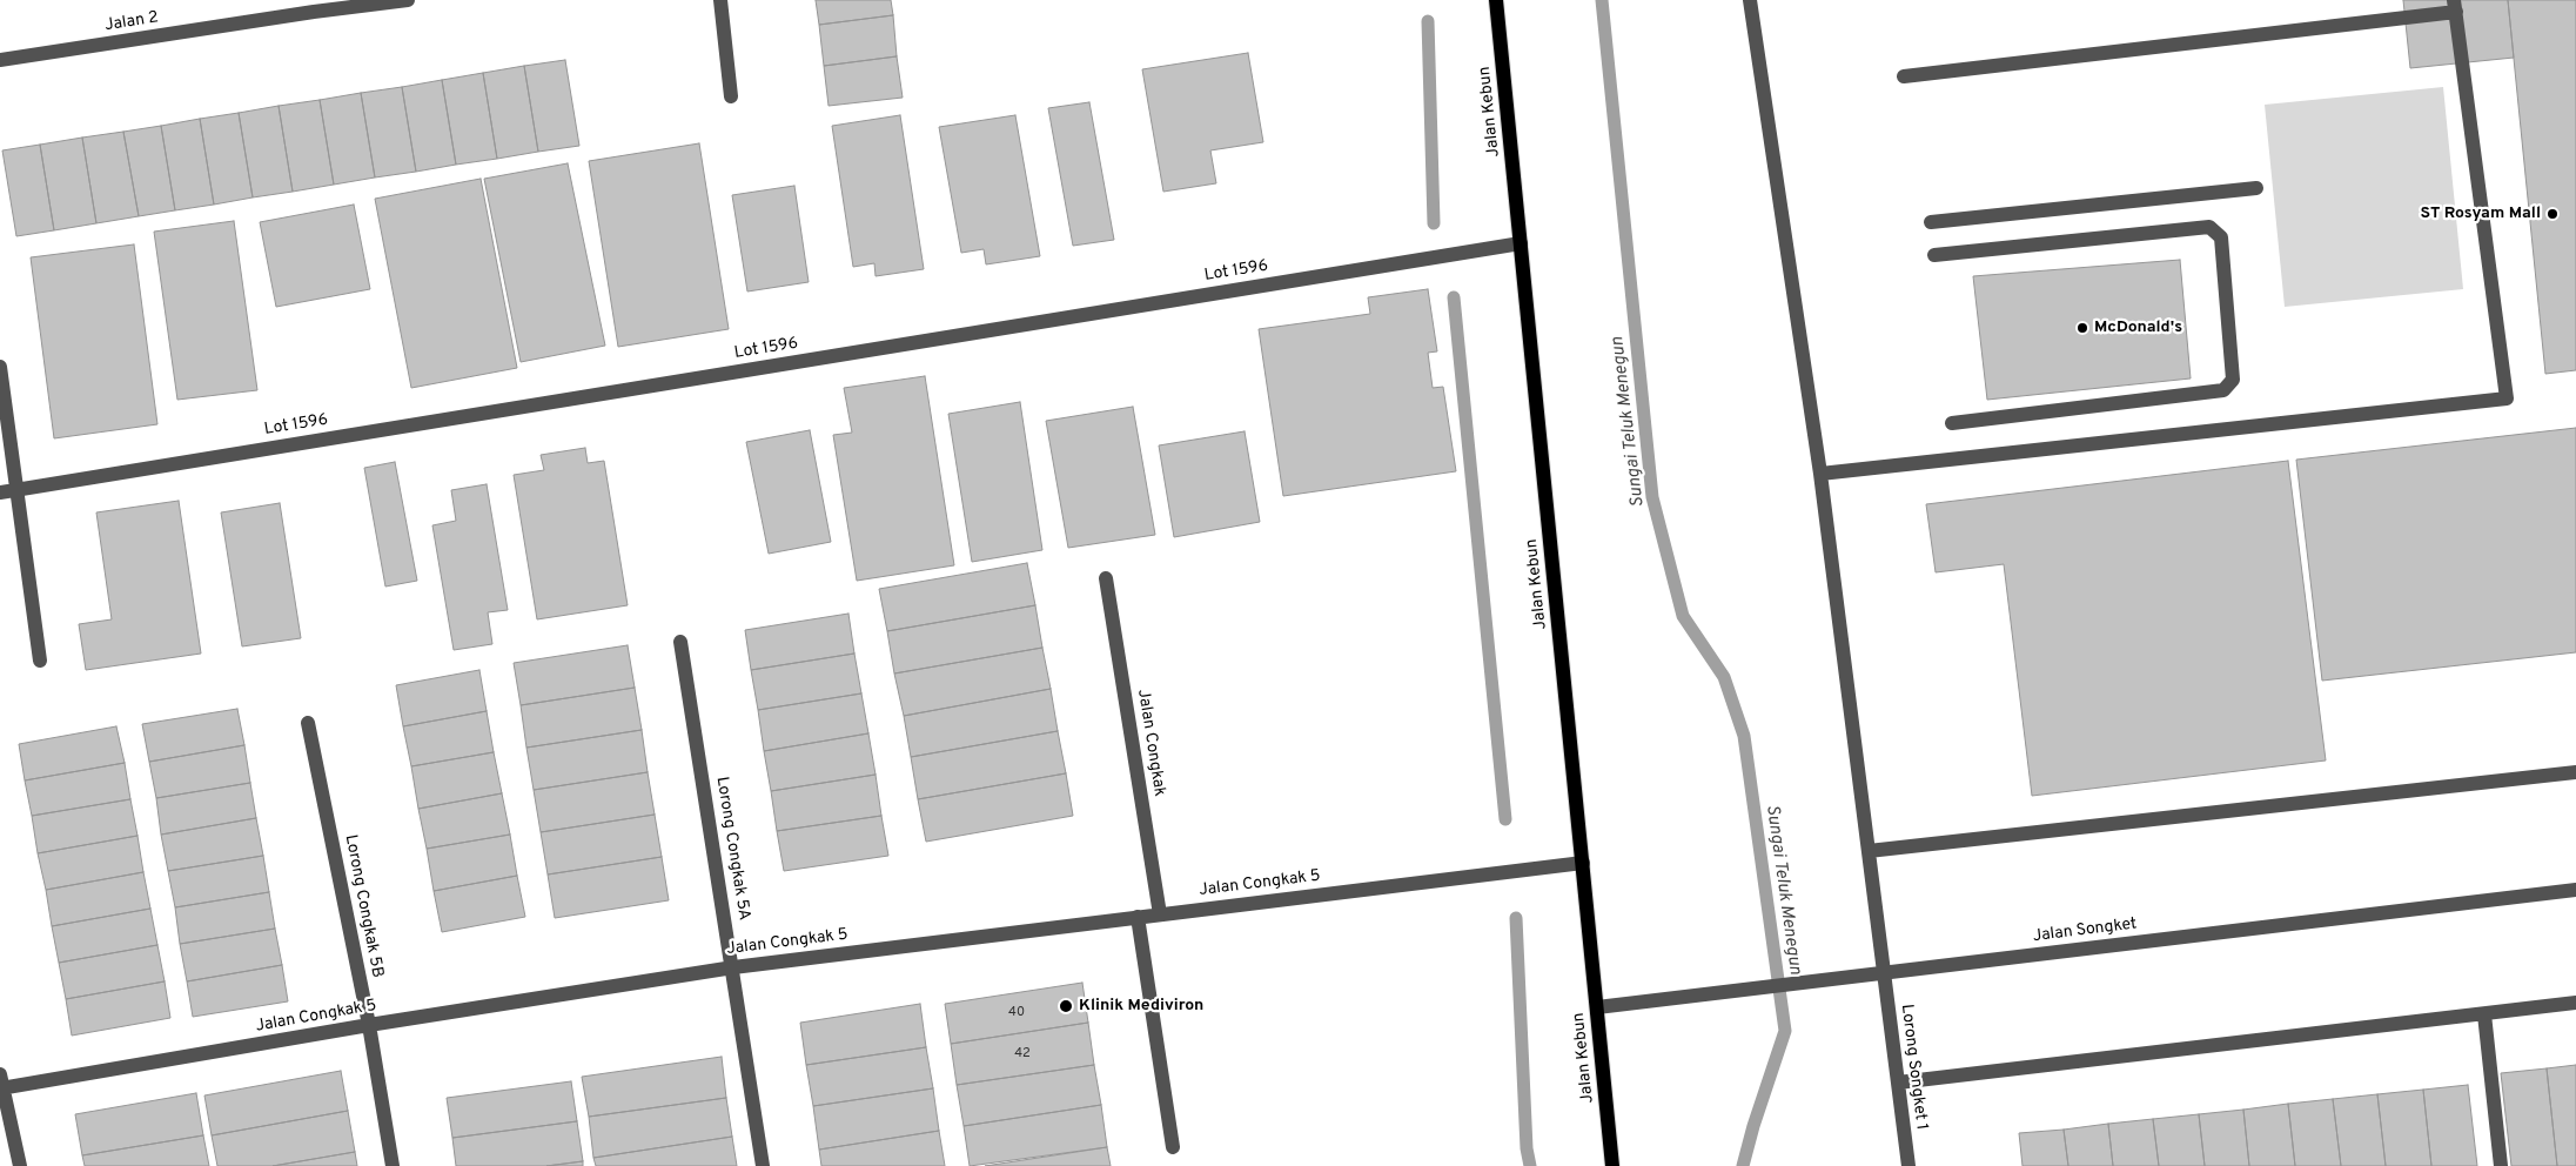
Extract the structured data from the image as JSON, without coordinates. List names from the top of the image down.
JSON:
{
  "streets": {
    "main road": ["Jalan Kebun"],
    "street": [
      "Jalan 2",
      "Lot 1596",
      "Jalan Congkak",
      "Lorong Congkak 5A",
      "Jalan Congkak 5",
      "Lorong Congkak 5B",
      "Jalan Songket",
      "Lorong Songket 1"
    ]
  },
  "crossings": [
    ["Jalan Kebun", "Lot 1596"],
    ["Jalan Kebun", "Jalan Congkak 5"],
    ["Jalan Kebun", "Jalan Songket"],
    ["Jalan Congkak", "Jalan Congkak 5"],
    ["Lorong Congkak 5A", "Jalan Congkak 5"],
    ["Jalan Congkak 5", "Lorong Congkak 5B"],
    ["Jalan Songket", "Lorong Songket 1"]
  ],
  "water": ["Sungai Teluk Menegun"],
  "places": ["ST Rosyam Mall", "McDonald's", "Klinik Mediviron"],
  "house_numbers": ["40", "42"]
}
